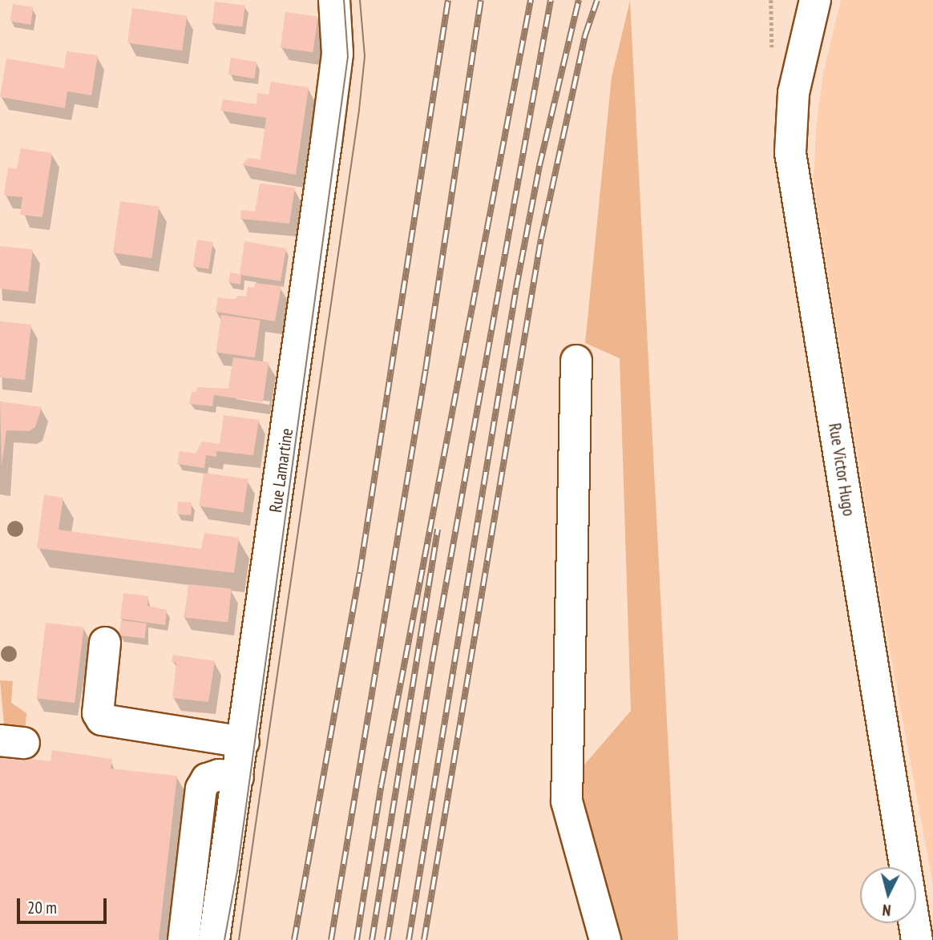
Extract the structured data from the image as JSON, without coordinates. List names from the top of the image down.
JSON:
{
  "streets": {
    "street": ["Rue Victor Hugo", "Rue Lamartine"]
  },
  "scale_bar": "20 m",
  "north": "bottom"
}
